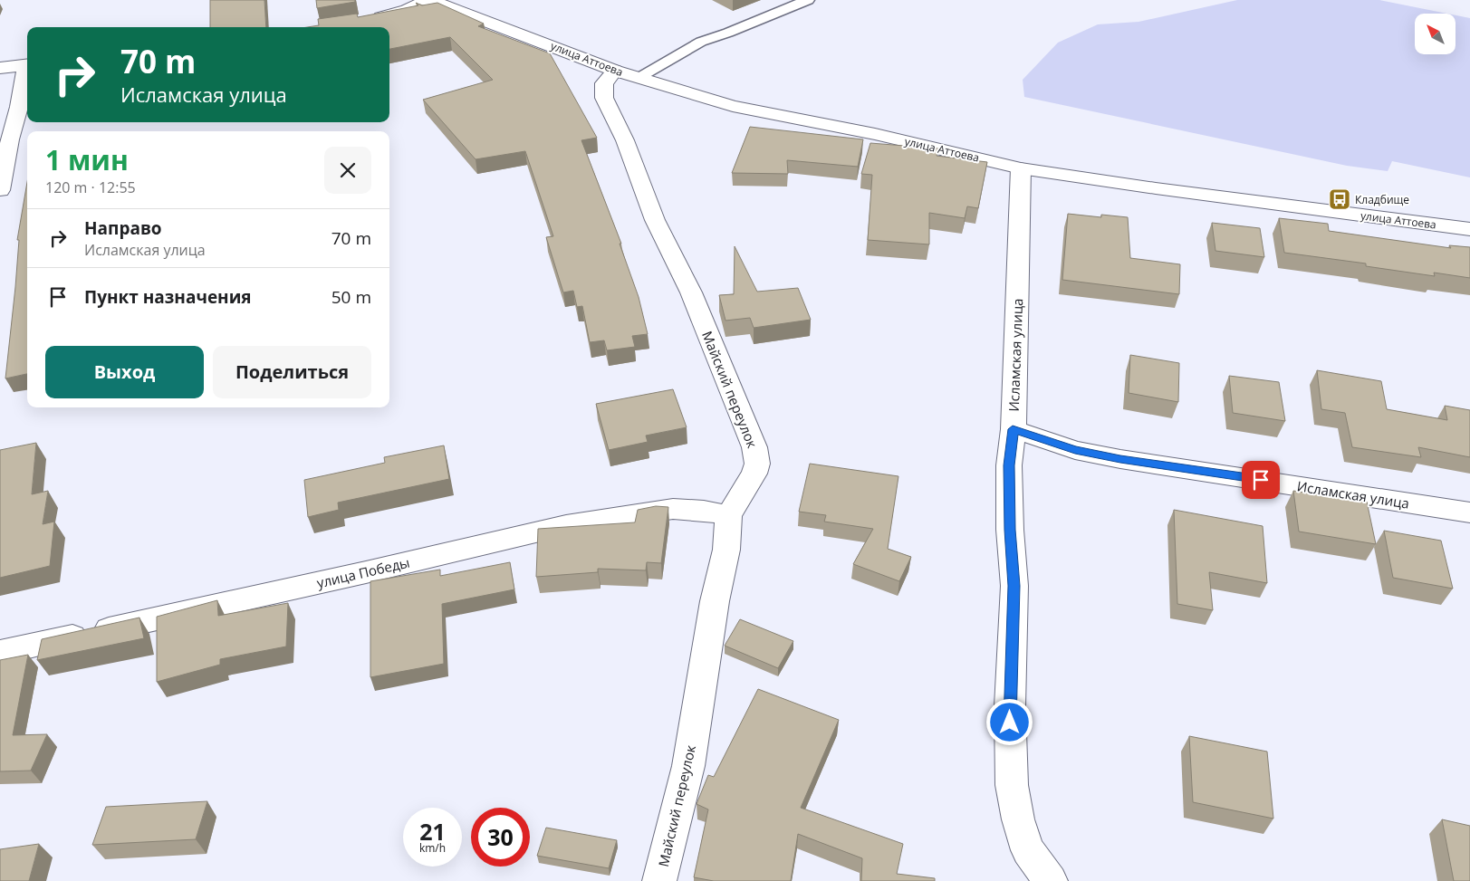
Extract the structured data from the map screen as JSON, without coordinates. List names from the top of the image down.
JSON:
{
  "streets": {
    "street": [
      "улица Аттоева",
      "Исламская улица",
      "Майский переулок",
      "улица Победы"
    ]
  },
  "crossings": [
    ["улица Аттоева", "Исламская улица"],
    ["улица Аттоева", "Майский переулок"],
    ["Майский переулок", "улица Победы"]
  ],
  "places": {
    "bus stop": ["Кладбище"]
  },
  "north": "top left",
  "page": {
    "turn": ["70 m", "Исламская улица"],
    "heading": ["1 мин", "120 m · 12:55"],
    "list": [
      {
        "name": "Направо",
        "note": "Исламская улица",
        "value": "70 m"
      },
      {
        "name": "Пункт назначения",
        "value": "50 m"
      }
    ],
    "buttons": ["Выход", "Поделиться"],
    "speed": "21 km/h",
    "limit": "30"
  }
}
